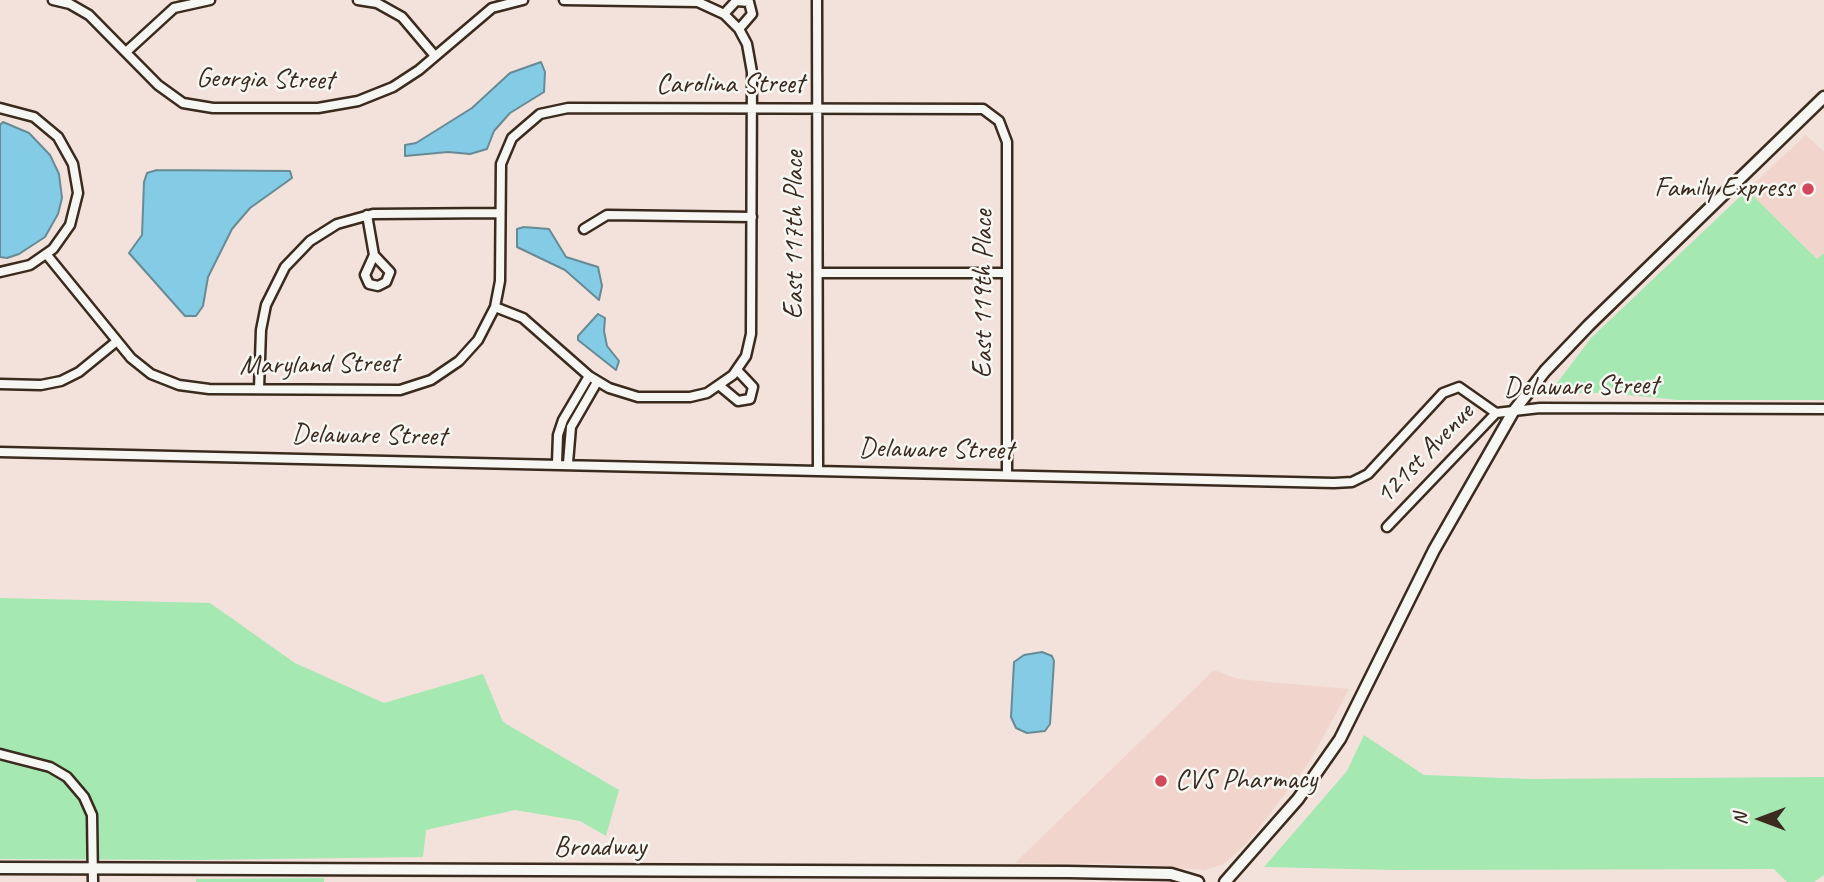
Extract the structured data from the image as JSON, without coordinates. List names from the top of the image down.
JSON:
{
  "streets": {
    "main road": ["Broadway"],
    "street": [
      "Georgia Street",
      "Carolina Street",
      "East 117th Place",
      "East 119th Place",
      "Maryland Street",
      "Delaware Street",
      "121st Avenue"
    ]
  },
  "crossings": [
    ["Carolina Street", "East 117th Place"],
    ["Carolina Street", "East 119th Place"],
    ["Carolina Street", "Maryland Street"],
    ["East 117th Place", "Delaware Street"],
    ["East 119th Place", "Delaware Street"],
    ["Delaware Street", "121st Avenue"]
  ],
  "places": ["Family Express", "CVS Pharmacy"],
  "north": "left"
}
